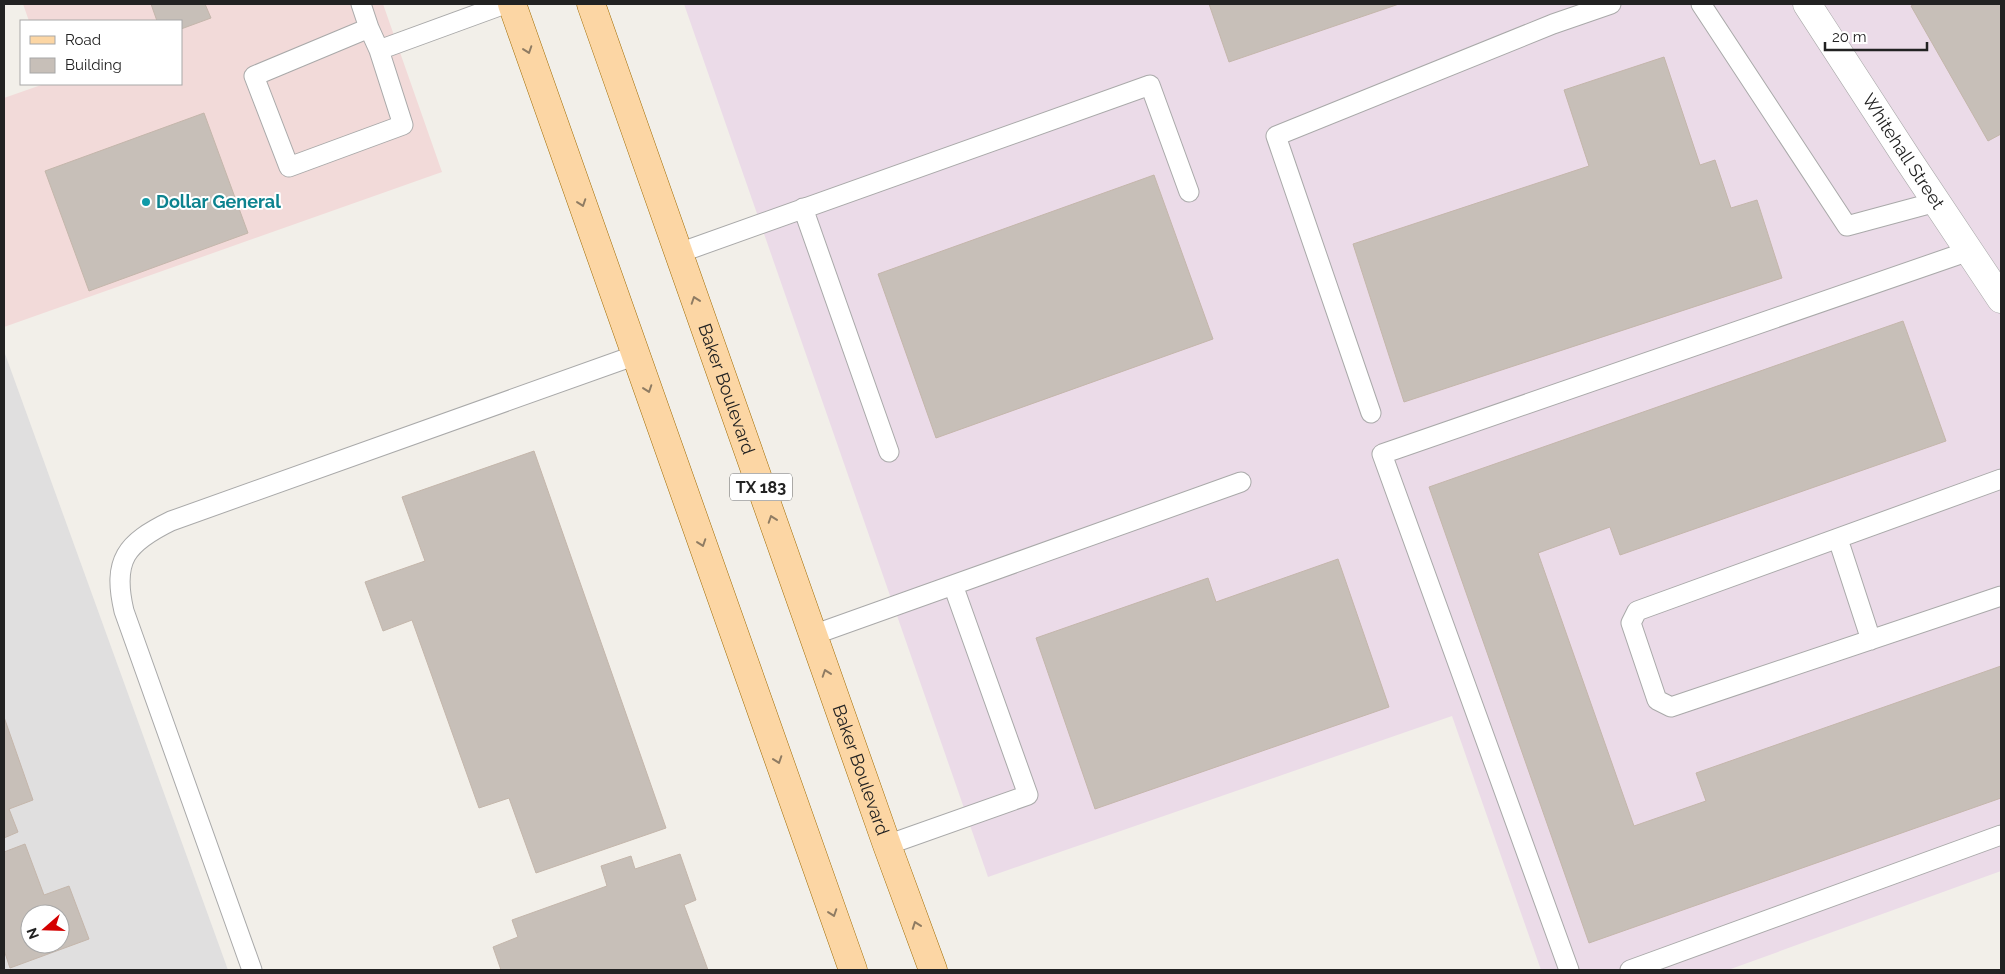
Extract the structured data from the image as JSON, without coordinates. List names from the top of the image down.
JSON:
{
  "streets": {
    "main road": ["Baker Boulevard", "TX 183"],
    "street": ["Whitehall Street"]
  },
  "places": ["Dollar General"],
  "legend": ["Road", "Building"],
  "scale_bar": "20 m",
  "north": "left"
}
